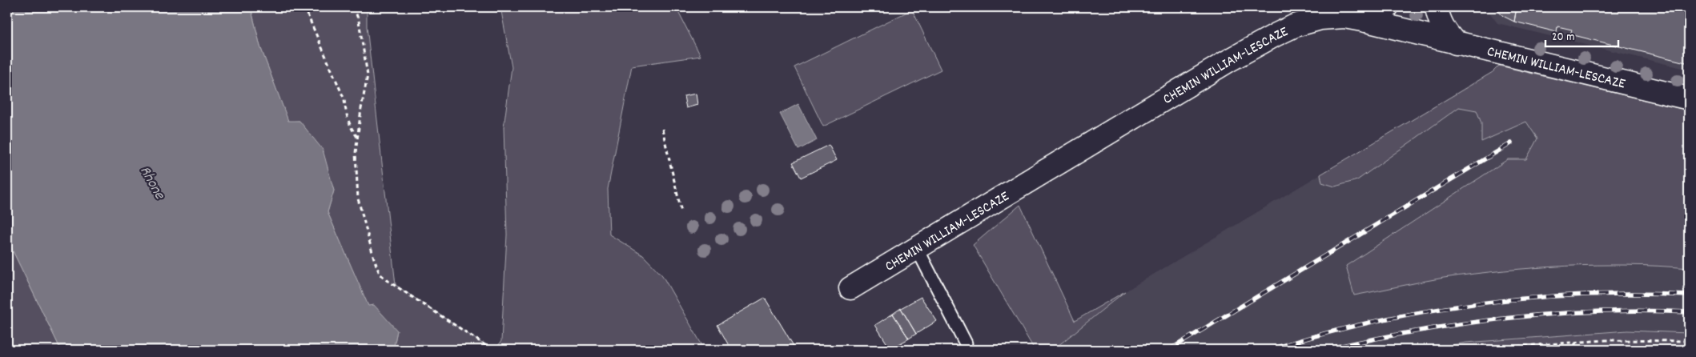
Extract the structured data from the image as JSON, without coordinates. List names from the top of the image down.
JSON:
{
  "streets": {
    "street": ["CHEMIN WILLIAM-LESCAZE"]
  },
  "water": ["Rhone"],
  "scale_bar": "20 m"
}
